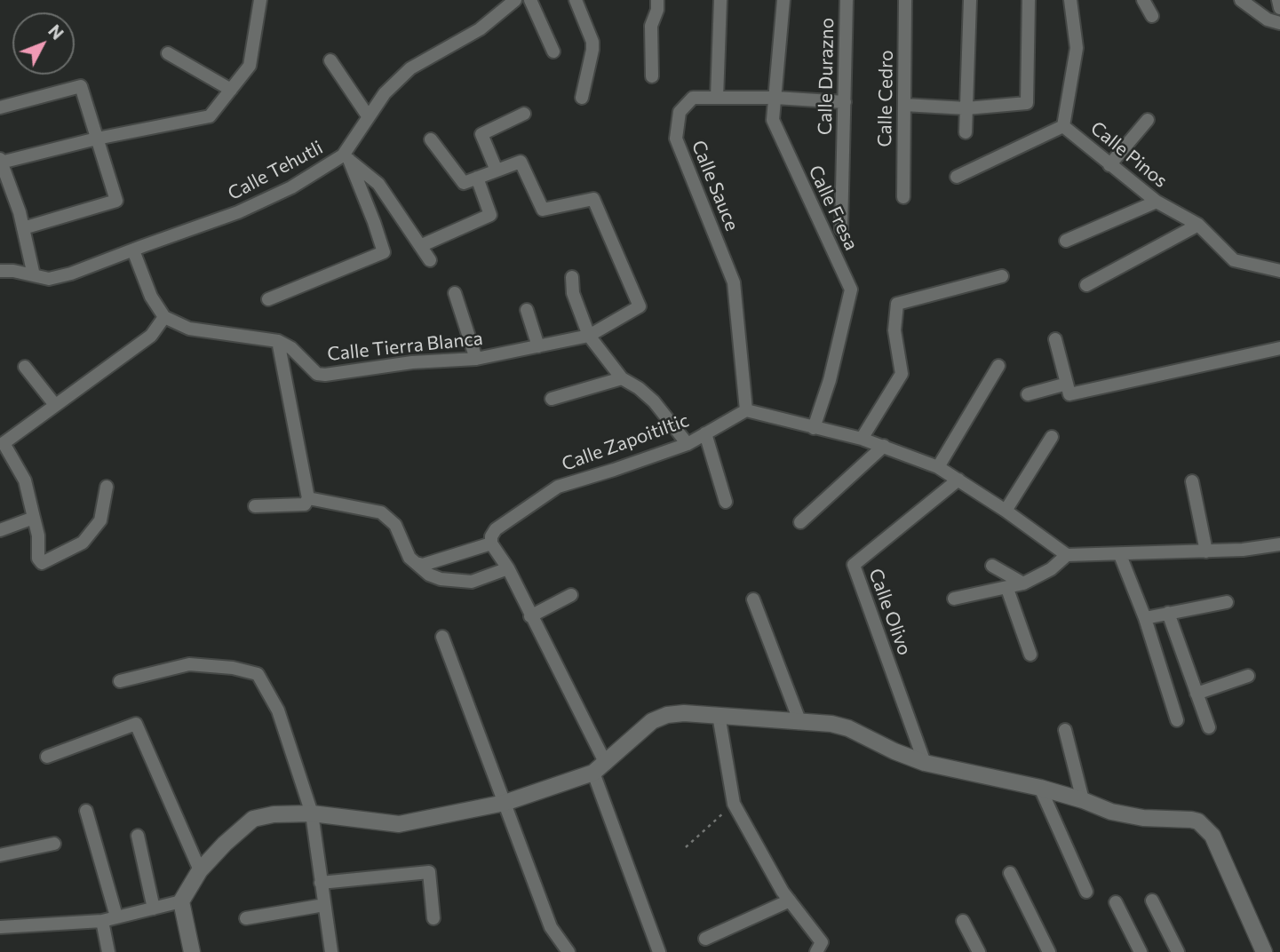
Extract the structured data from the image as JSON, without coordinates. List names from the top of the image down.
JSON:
{
  "streets": {
    "street": [
      "Calle Durazno",
      "Calle Cedro",
      "Calle Pinos",
      "Calle Tehutli",
      "Calle Sauce",
      "Calle Fresa",
      "Calle Tierra Blanca",
      "Calle Zapoitiltic",
      "Calle Olivo"
    ]
  },
  "crossings": [
    ["Calle Durazno", "Calle Sauce"],
    ["Calle Sauce", "Calle Fresa"],
    ["Calle Sauce", "Calle Zapoitiltic"]
  ],
  "north": "top right"
}
